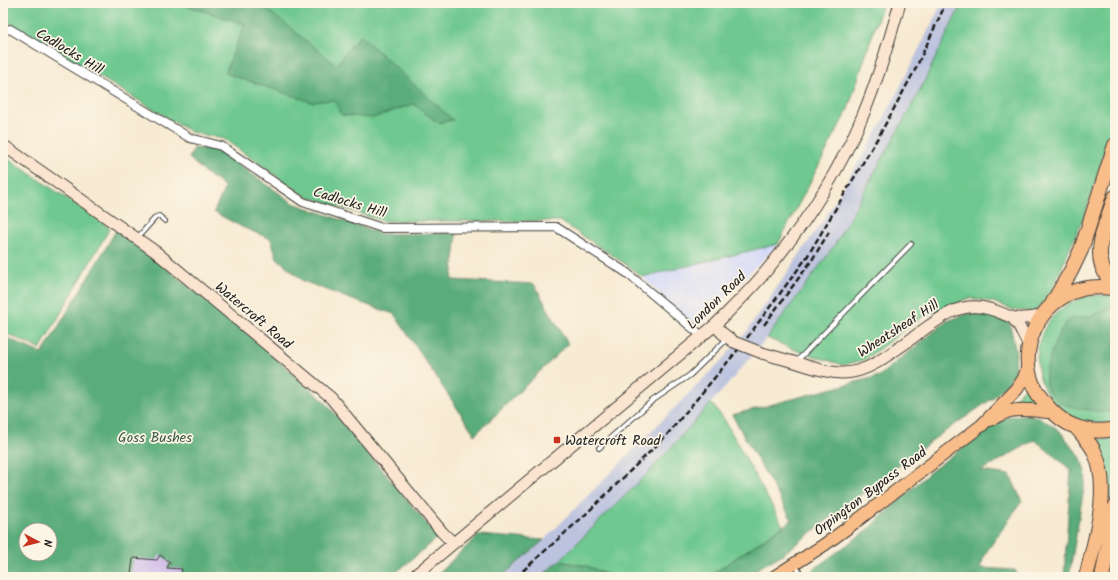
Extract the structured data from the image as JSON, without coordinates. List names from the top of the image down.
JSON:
{
  "streets": {
    "main road": ["Orpington Bypass Road"],
    "street": [
      "Cadlocks Hill",
      "London Road",
      "Watercroft Road",
      "Wheatsheaf Hill"
    ]
  },
  "crossings": [
    ["Cadlocks Hill", "London Road"],
    ["London Road", "Watercroft Road"],
    ["London Road", "Wheatsheaf Hill"]
  ],
  "parks": ["Goss Bushes"],
  "places": {
    "transit": ["Watercroft Road"]
  },
  "north": "right"
}
